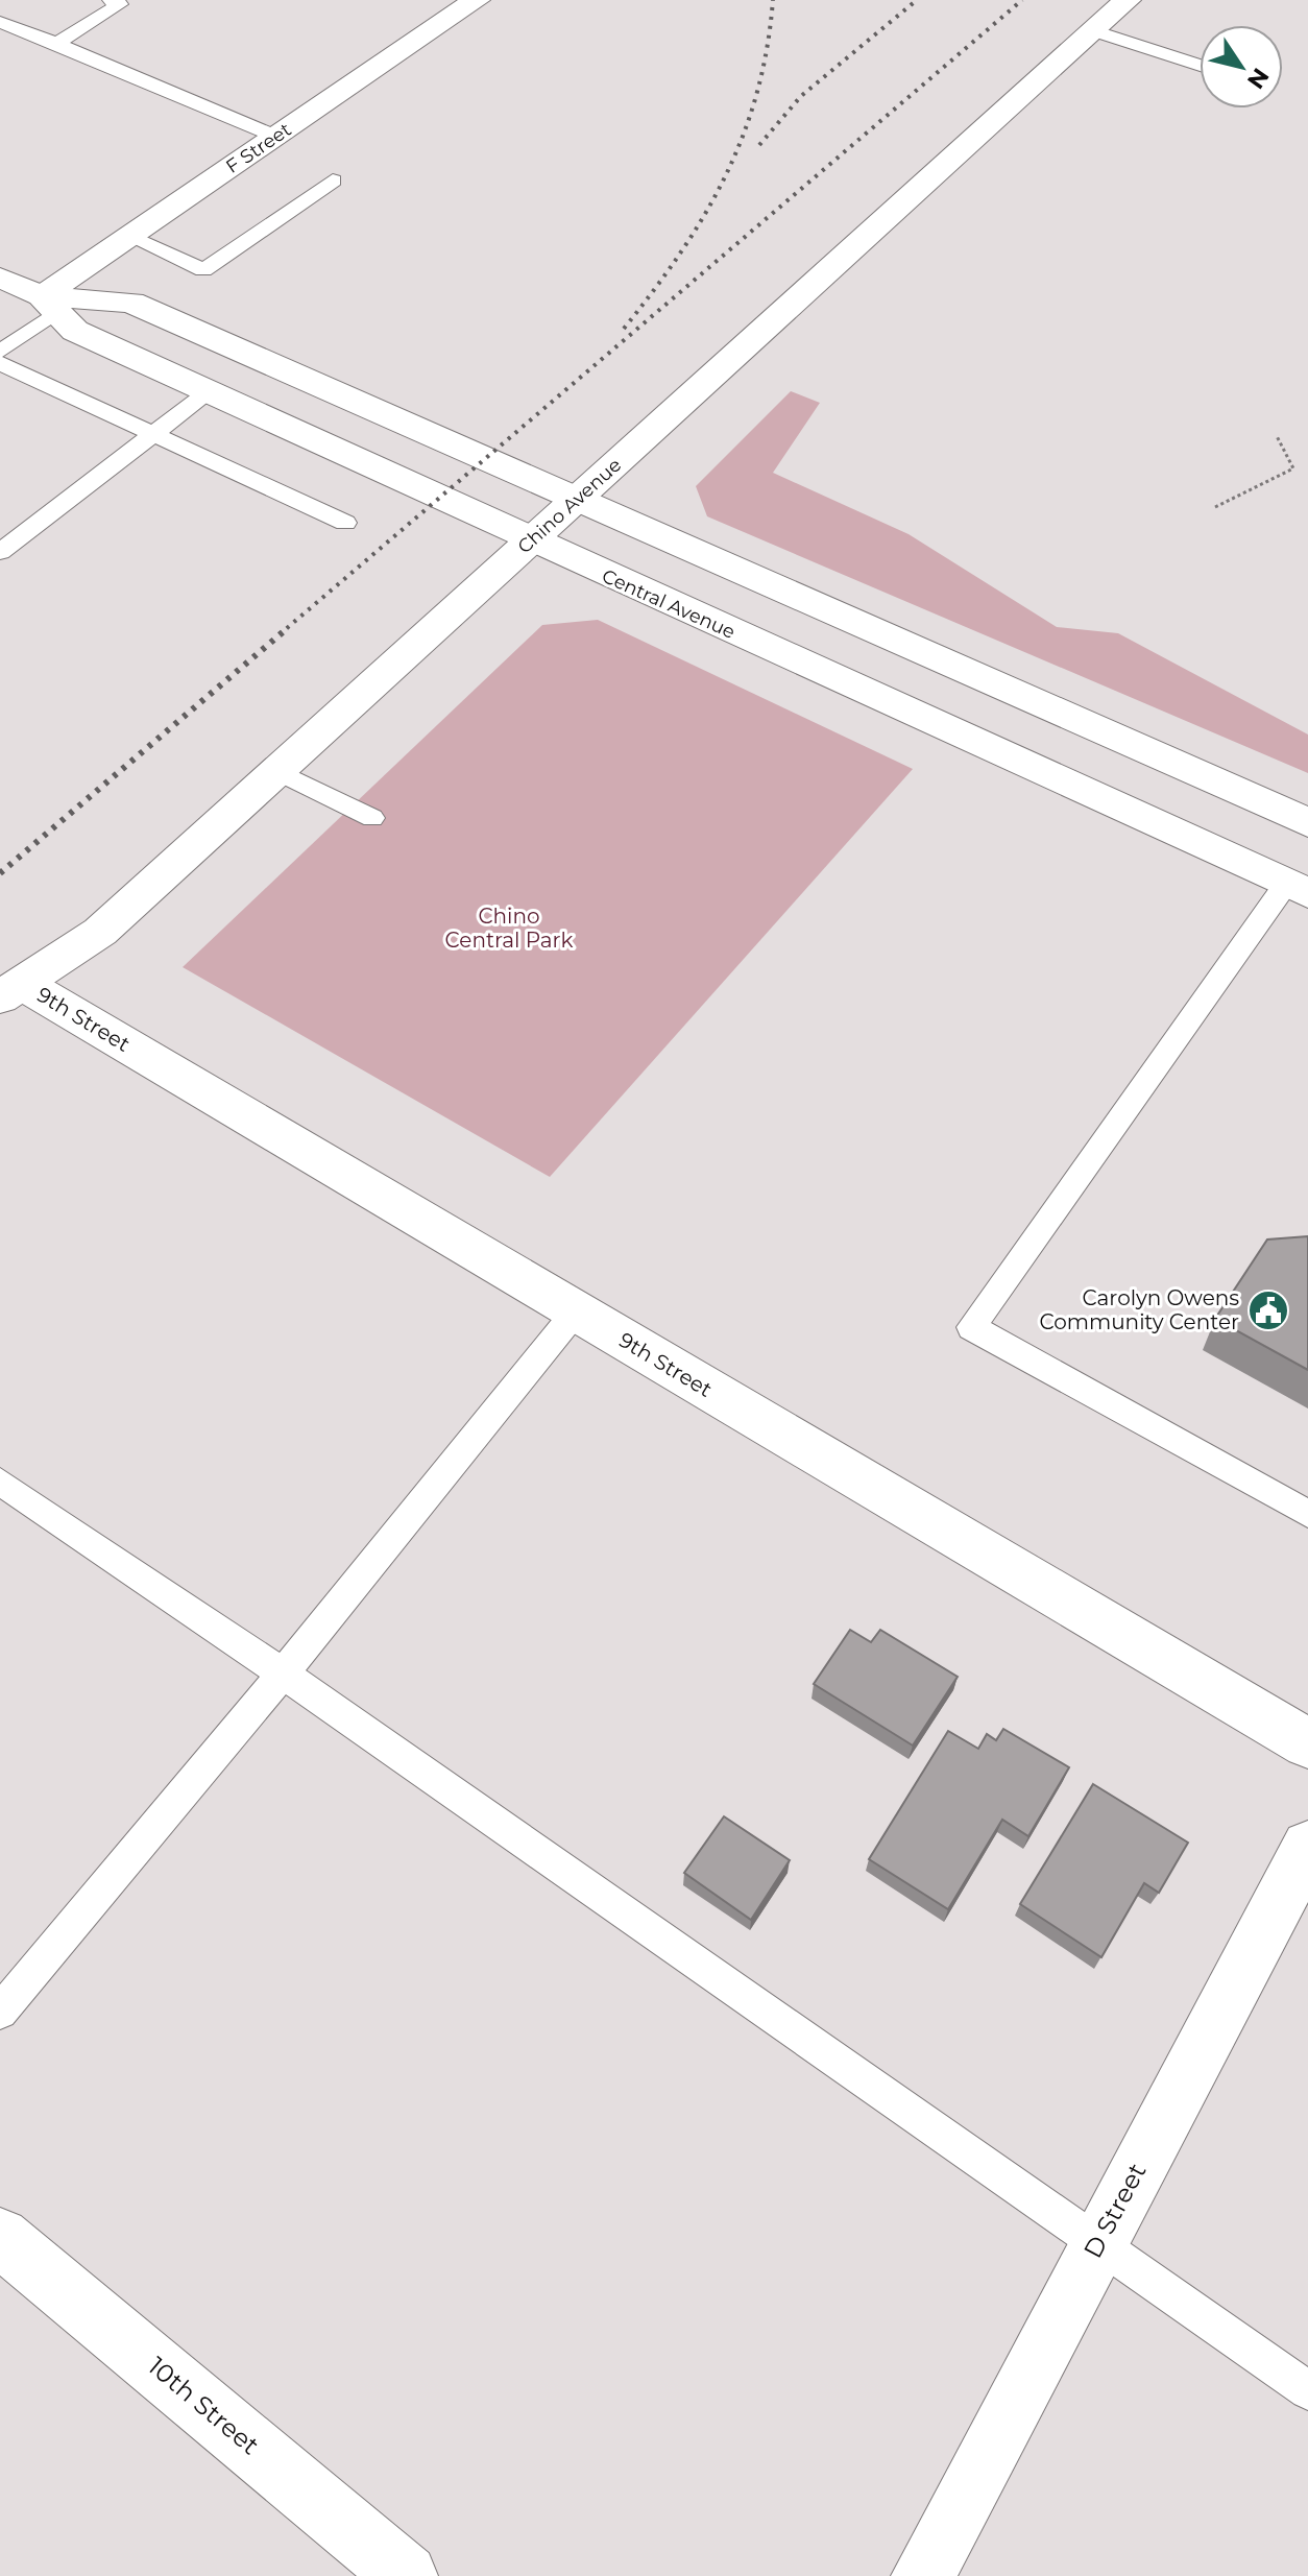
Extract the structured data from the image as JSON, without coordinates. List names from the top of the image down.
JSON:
{
  "streets": {
    "main road": [
      "F Street",
      "Chino Avenue",
      "Central Avenue",
      "9th Street",
      "D Street",
      "10th Street"
    ]
  },
  "crossings": [
    ["F Street", "Central Avenue"],
    ["Chino Avenue", "Central Avenue"],
    ["Chino Avenue", "9th Street"]
  ],
  "parks": ["Chino Central Park"],
  "places": {
    "public building": ["Carolyn Owens Community Center"]
  },
  "north": "bottom right"
}
